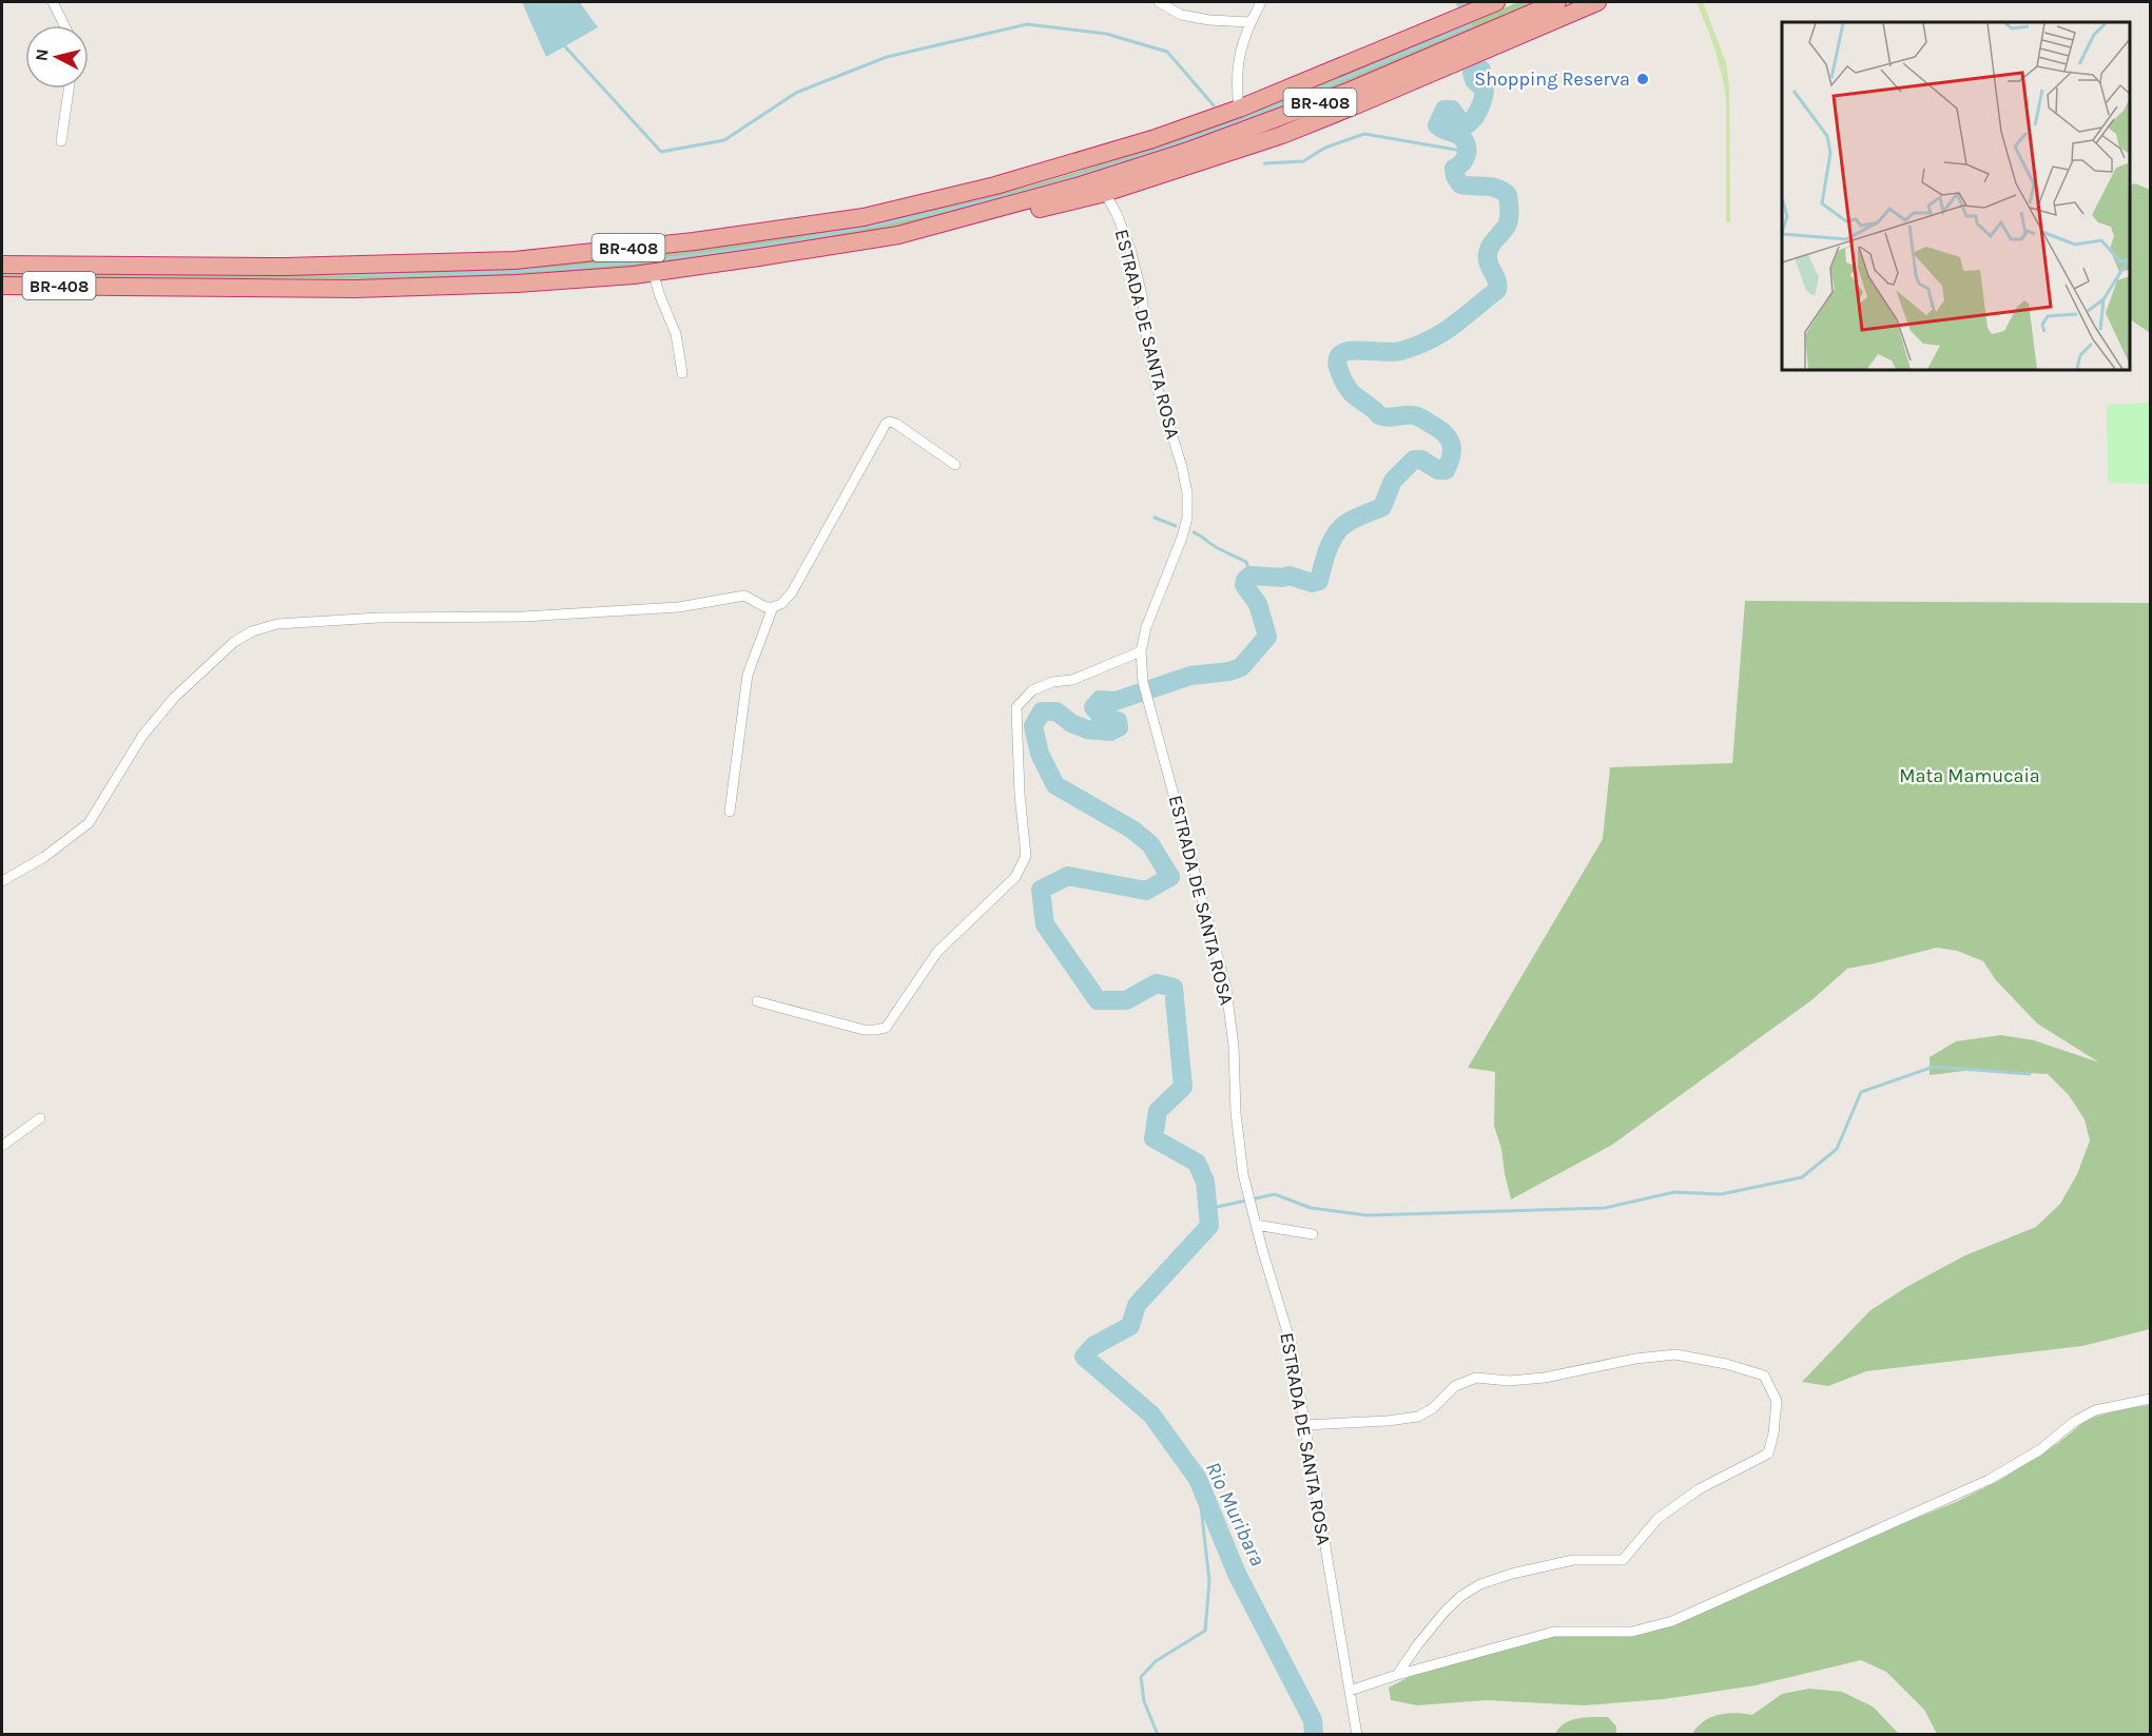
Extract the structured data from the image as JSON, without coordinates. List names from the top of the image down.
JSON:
{
  "streets": {
    "highway": ["BR-408"],
    "street": ["ESTRADA DE SANTA ROSA"]
  },
  "water": ["Rio Muribara"],
  "parks": ["Mata Mamucaia"],
  "places": ["Shopping Reserva"],
  "north": "left"
}
